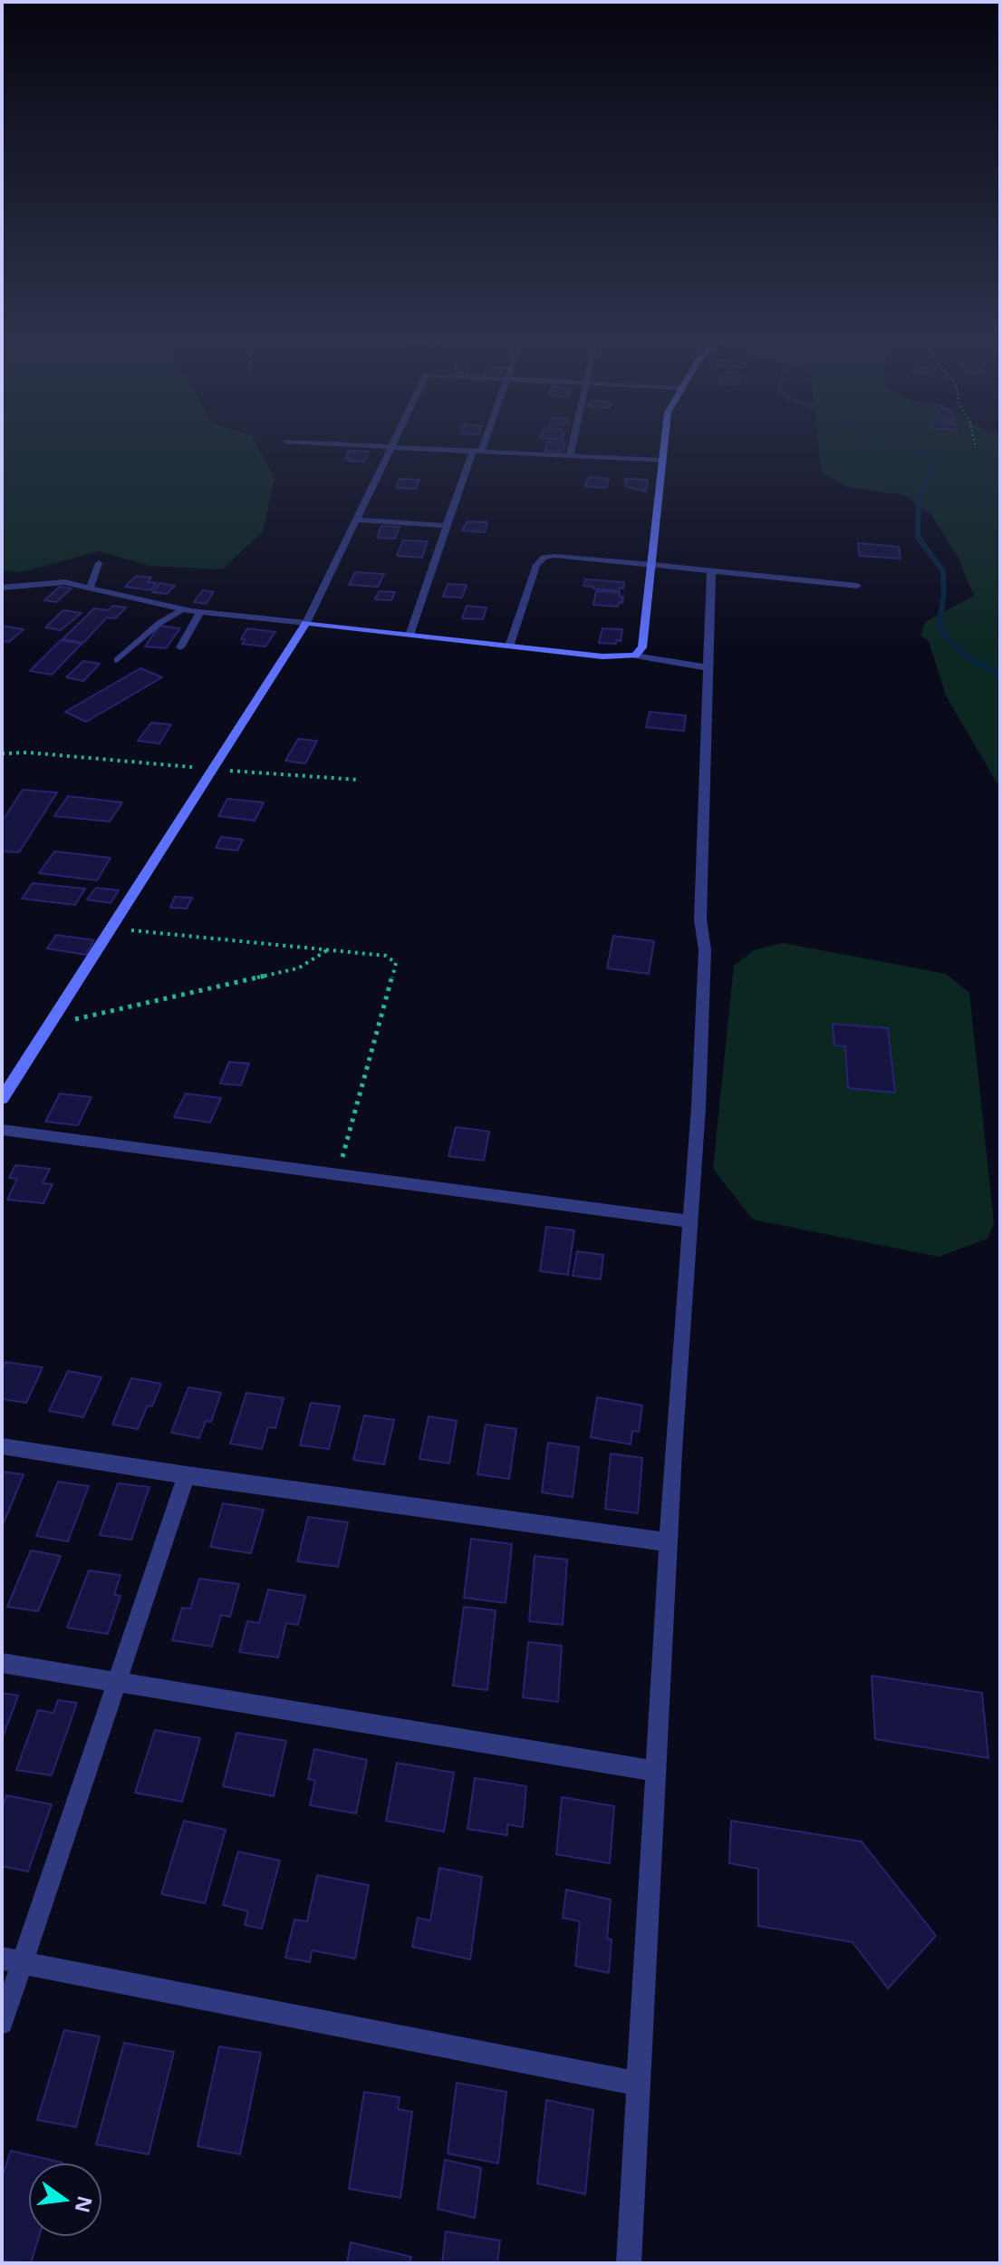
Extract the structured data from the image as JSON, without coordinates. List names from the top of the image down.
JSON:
{
  "north": "right"
}
